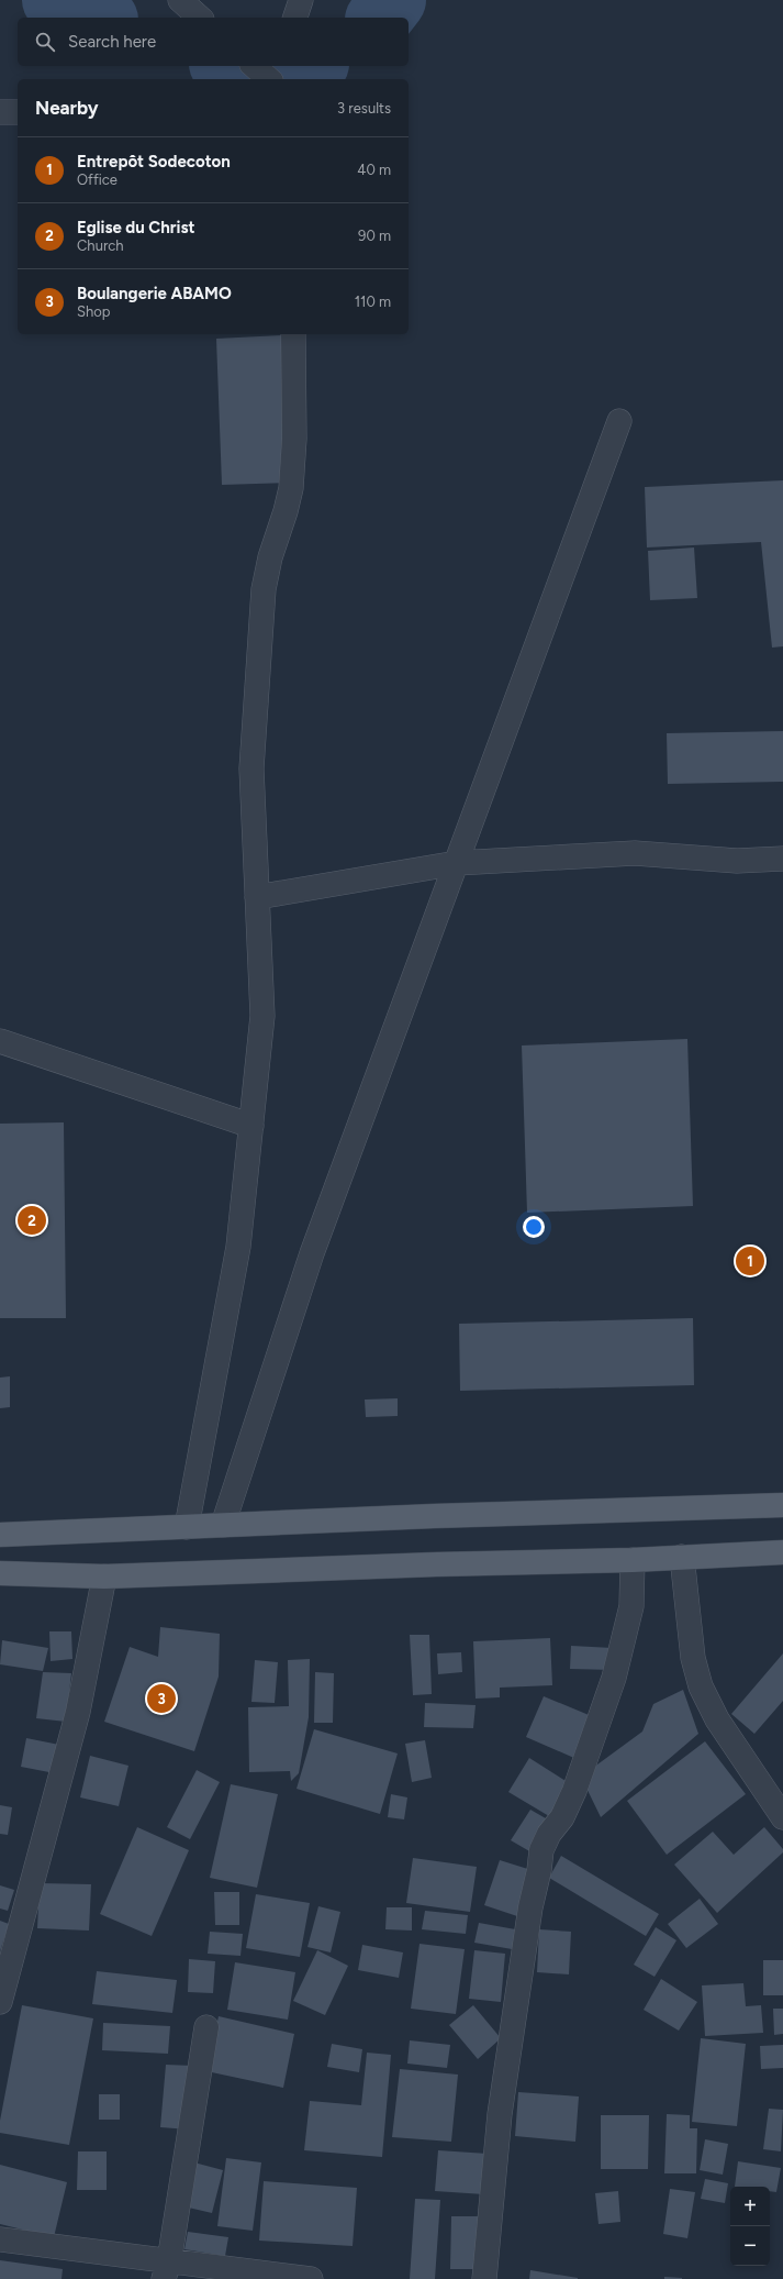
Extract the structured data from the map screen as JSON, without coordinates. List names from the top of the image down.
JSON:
{
  "page": {
    "search": "Search here",
    "heading": ["Nearby", "3 results"],
    "list": [
      {
        "mark": "1",
        "name": "Entrepôt Sodecoton",
        "note": "Office",
        "value": "40 m"
      },
      {
        "mark": "2",
        "name": "Eglise du Christ",
        "note": "Church",
        "value": "90 m"
      },
      {
        "mark": "3",
        "name": "Boulangerie ABAMO",
        "note": "Shop",
        "value": "110 m"
      }
    ],
    "pins": ["2", "1", "3"],
    "map_buttons": ["+", "−"]
  }
}
